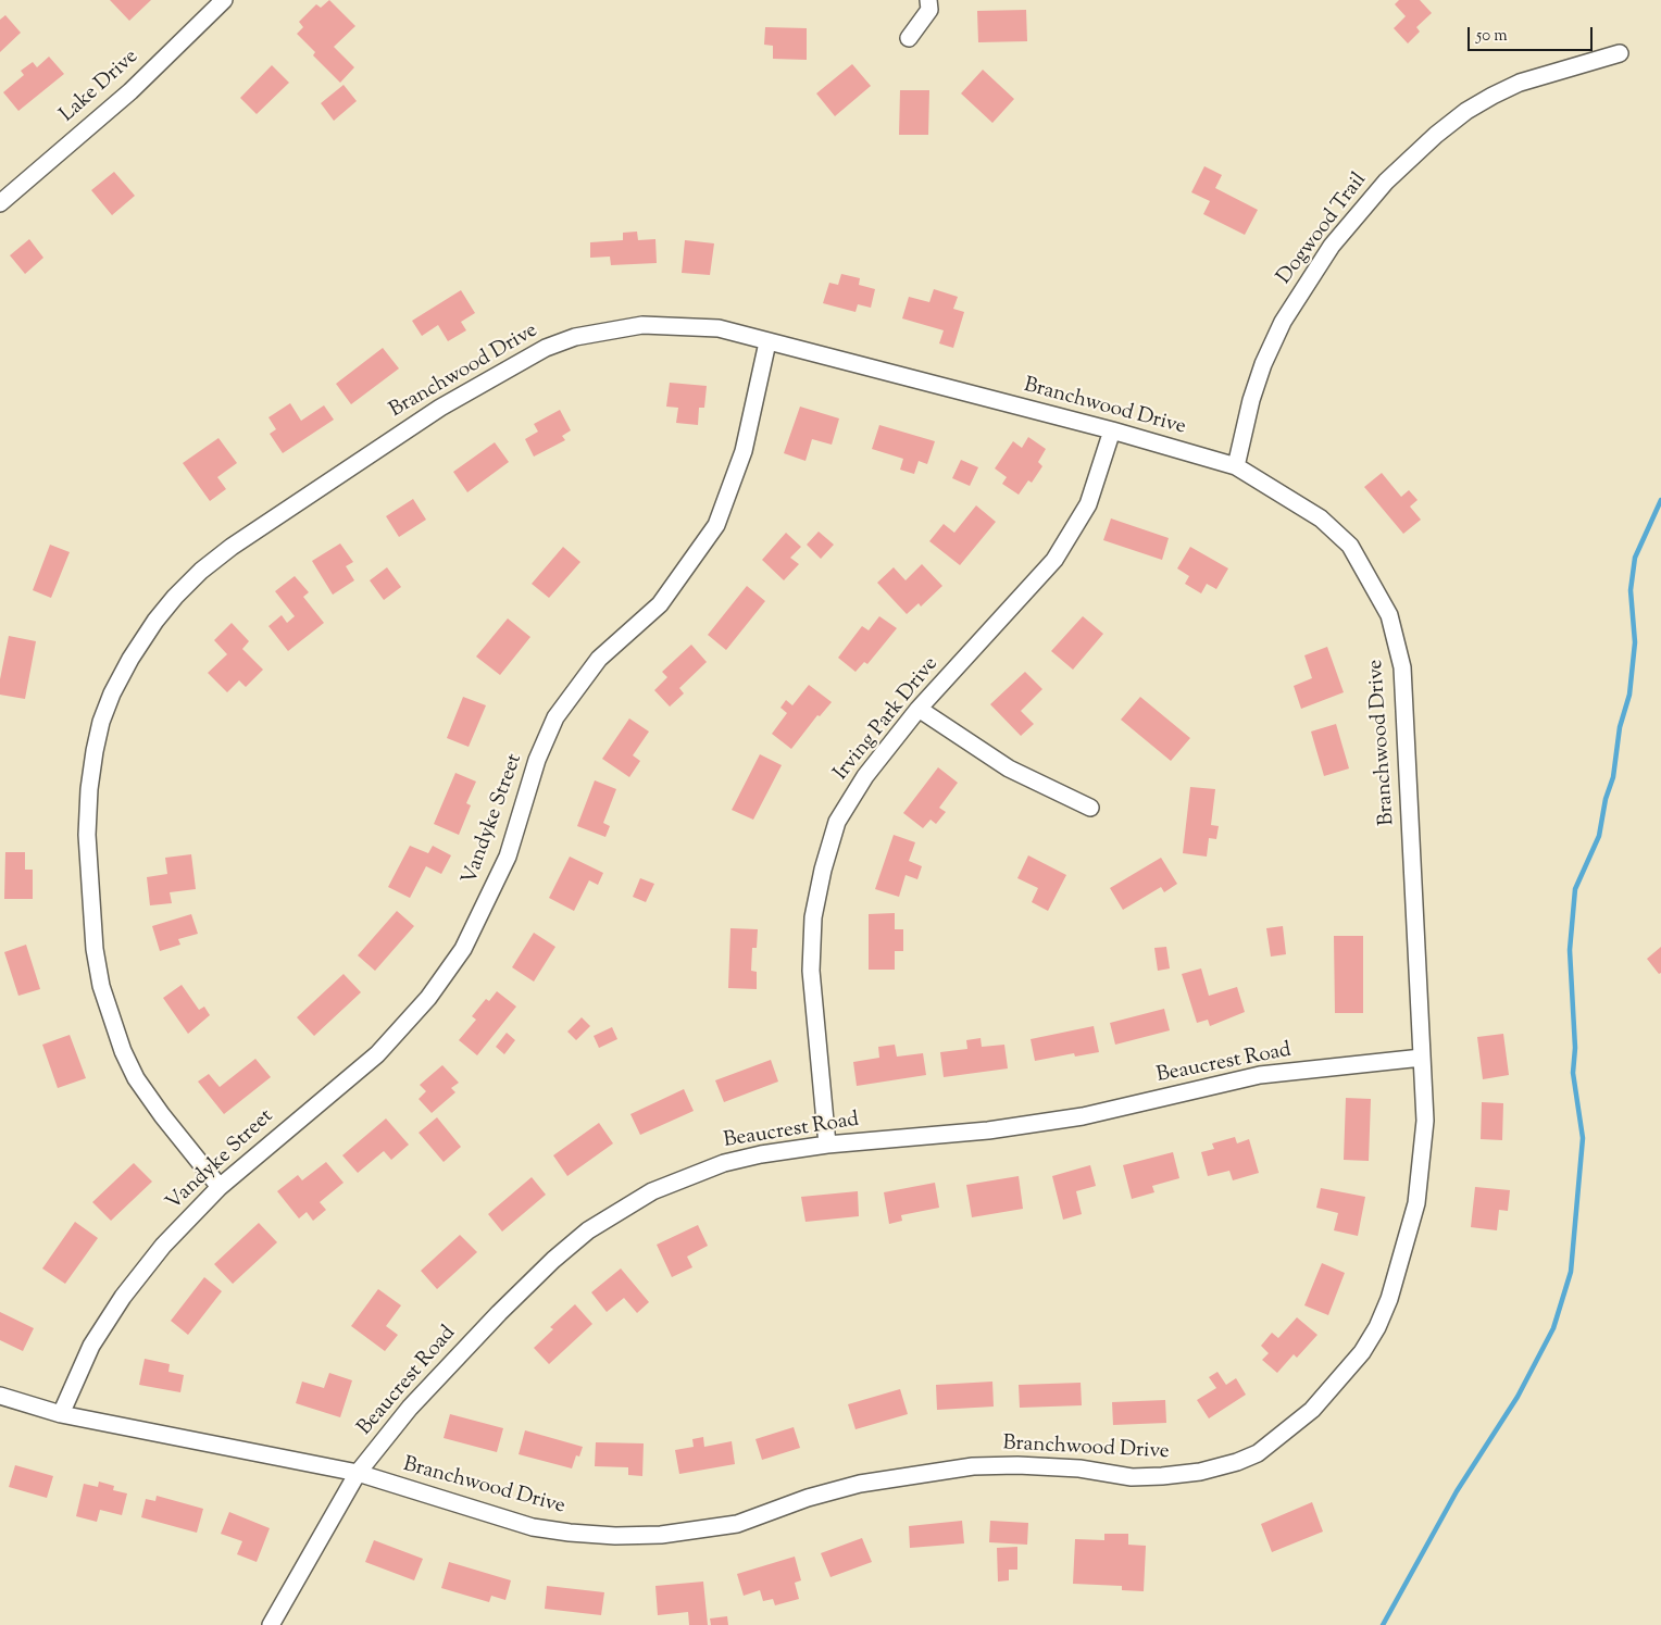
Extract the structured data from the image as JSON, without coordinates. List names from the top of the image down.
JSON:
{
  "streets": {
    "street": [
      "Lake Drive",
      "Dogwood Trail",
      "Branchwood Drive",
      "Irving Park Drive",
      "Vandyke Street",
      "Beaucrest Road"
    ]
  },
  "crossings": [
    ["Dogwood Trail", "Branchwood Drive"],
    ["Branchwood Drive", "Irving Park Drive"],
    ["Branchwood Drive", "Vandyke Street"],
    ["Branchwood Drive", "Beaucrest Road"],
    ["Irving Park Drive", "Beaucrest Road"]
  ],
  "scale_bar": "50 m"
}
